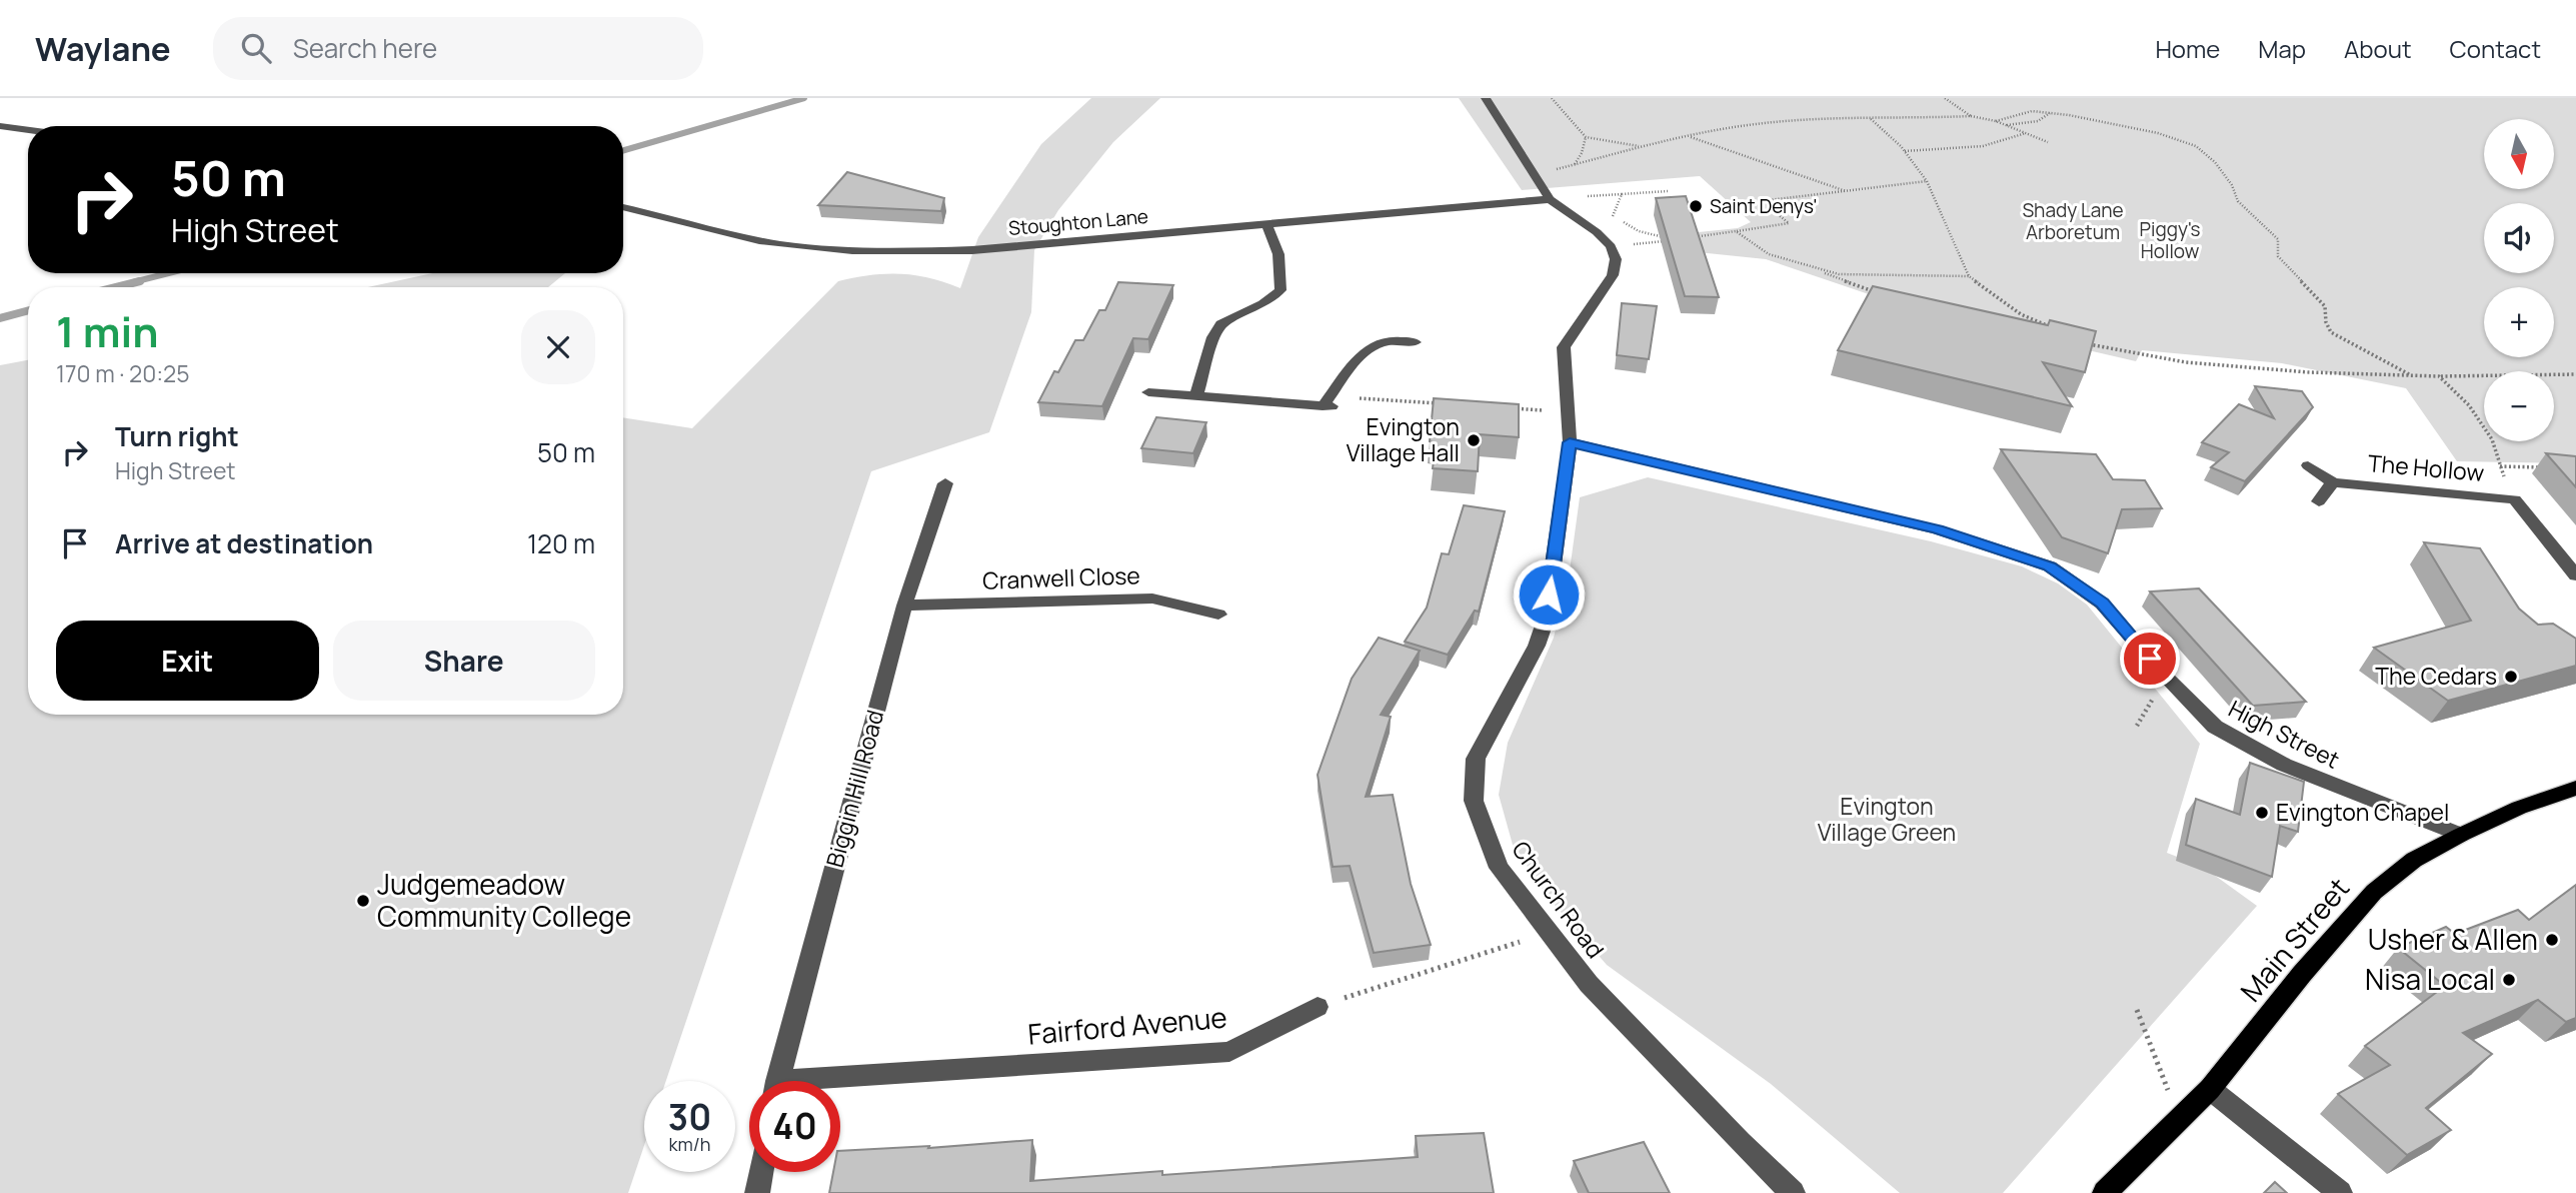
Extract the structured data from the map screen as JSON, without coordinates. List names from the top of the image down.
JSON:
{
  "streets": {
    "main road": ["Main Street"],
    "street": [
      "Stoughton Lane",
      "The Hollow",
      "Cranwell Close",
      "High Street",
      "Biggin Hill Road",
      "Church Road",
      "Fairford Avenue"
    ]
  },
  "crossings": [
    ["Cranwell Close", "Biggin Hill Road"],
    ["High Street", "Church Road"],
    ["High Street", "Main Street"]
  ],
  "parks": ["Shady Lane Arboretum", "Piggy's Hollow", "Evington Village Green"],
  "places": [
    "Saint Denys'",
    "Evington Village Hall",
    "The Cedars",
    "Evington Chapel",
    "Judgemeadow Community College",
    "Usher & Allen",
    "Nisa Local"
  ],
  "north": "bottom",
  "page": {
    "header": "Waylane",
    "search": "Search here",
    "nav": [
      "Home",
      "Map",
      "About",
      "Contact"
    ],
    "map_buttons": ["+", "−"],
    "turn": ["50 m", "High Street"],
    "heading": ["1 min", "170 m · 20:25"],
    "list": [
      {
        "name": "Turn right",
        "note": "High Street",
        "value": "50 m"
      },
      {
        "name": "Arrive at destination",
        "value": "120 m"
      }
    ],
    "buttons": ["Exit", "Share"],
    "speed": "30 km/h",
    "limit": "40"
  }
}
